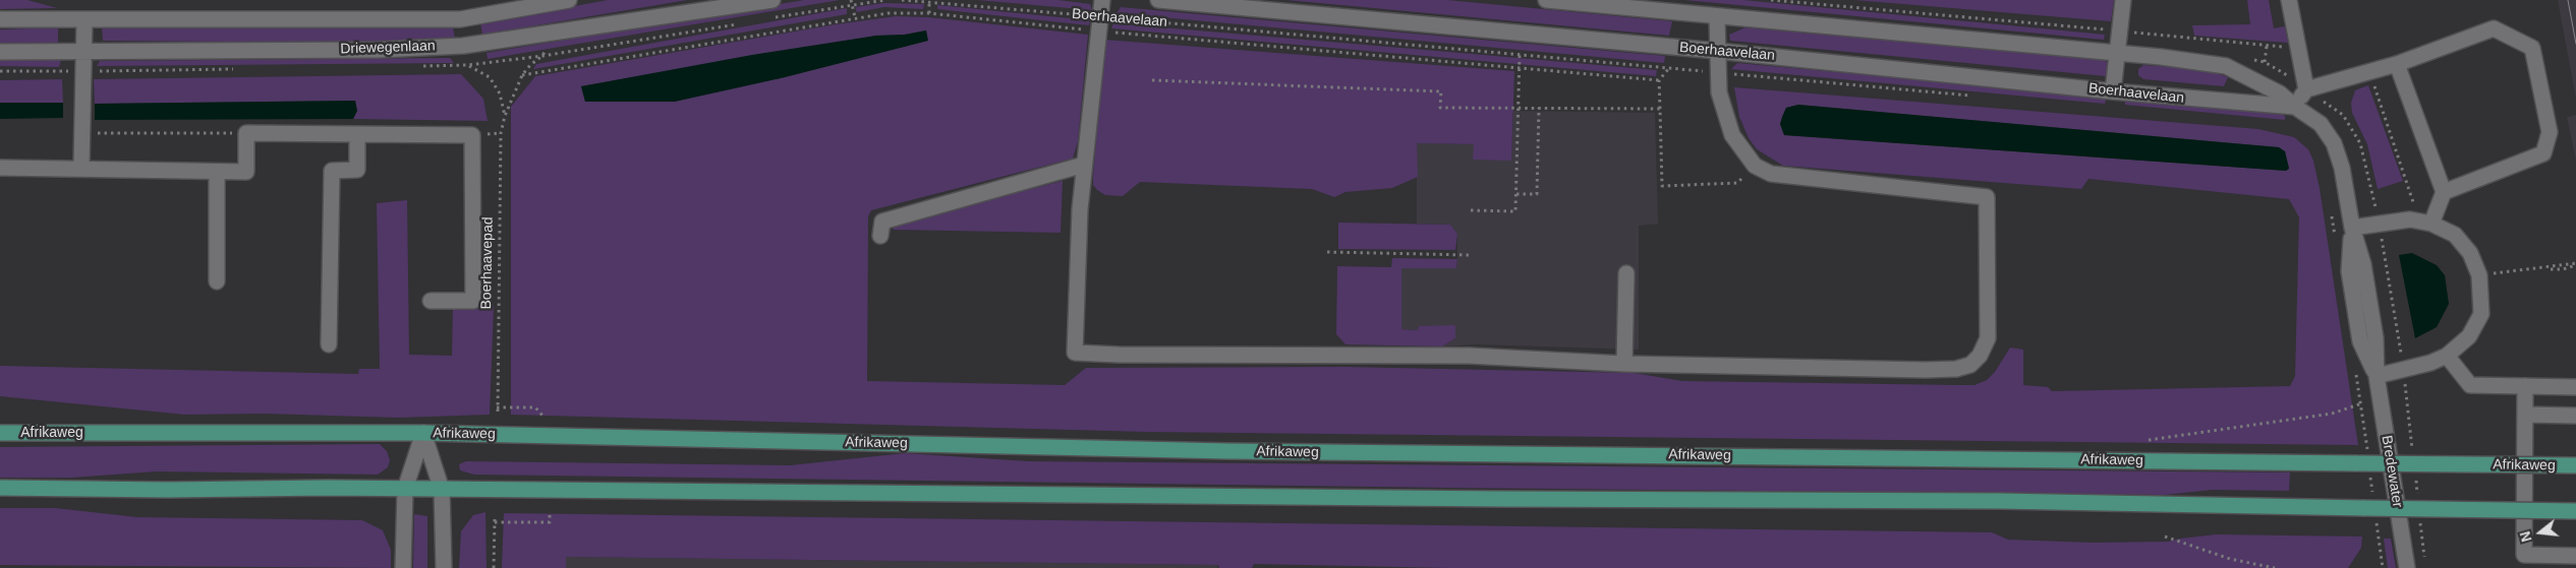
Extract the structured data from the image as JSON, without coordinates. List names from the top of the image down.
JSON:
{
  "streets": {
    "main road": ["Afrikaweg"],
    "street": ["Boerhaavelaan", "Driewegenlaan", "Bredewater"],
    "path": ["Boerhaavepad"]
  },
  "crossings": [
    ["Boerhaavelaan", "Bredewater"],
    ["Afrikaweg", "Bredewater"]
  ],
  "north": "left"
}
